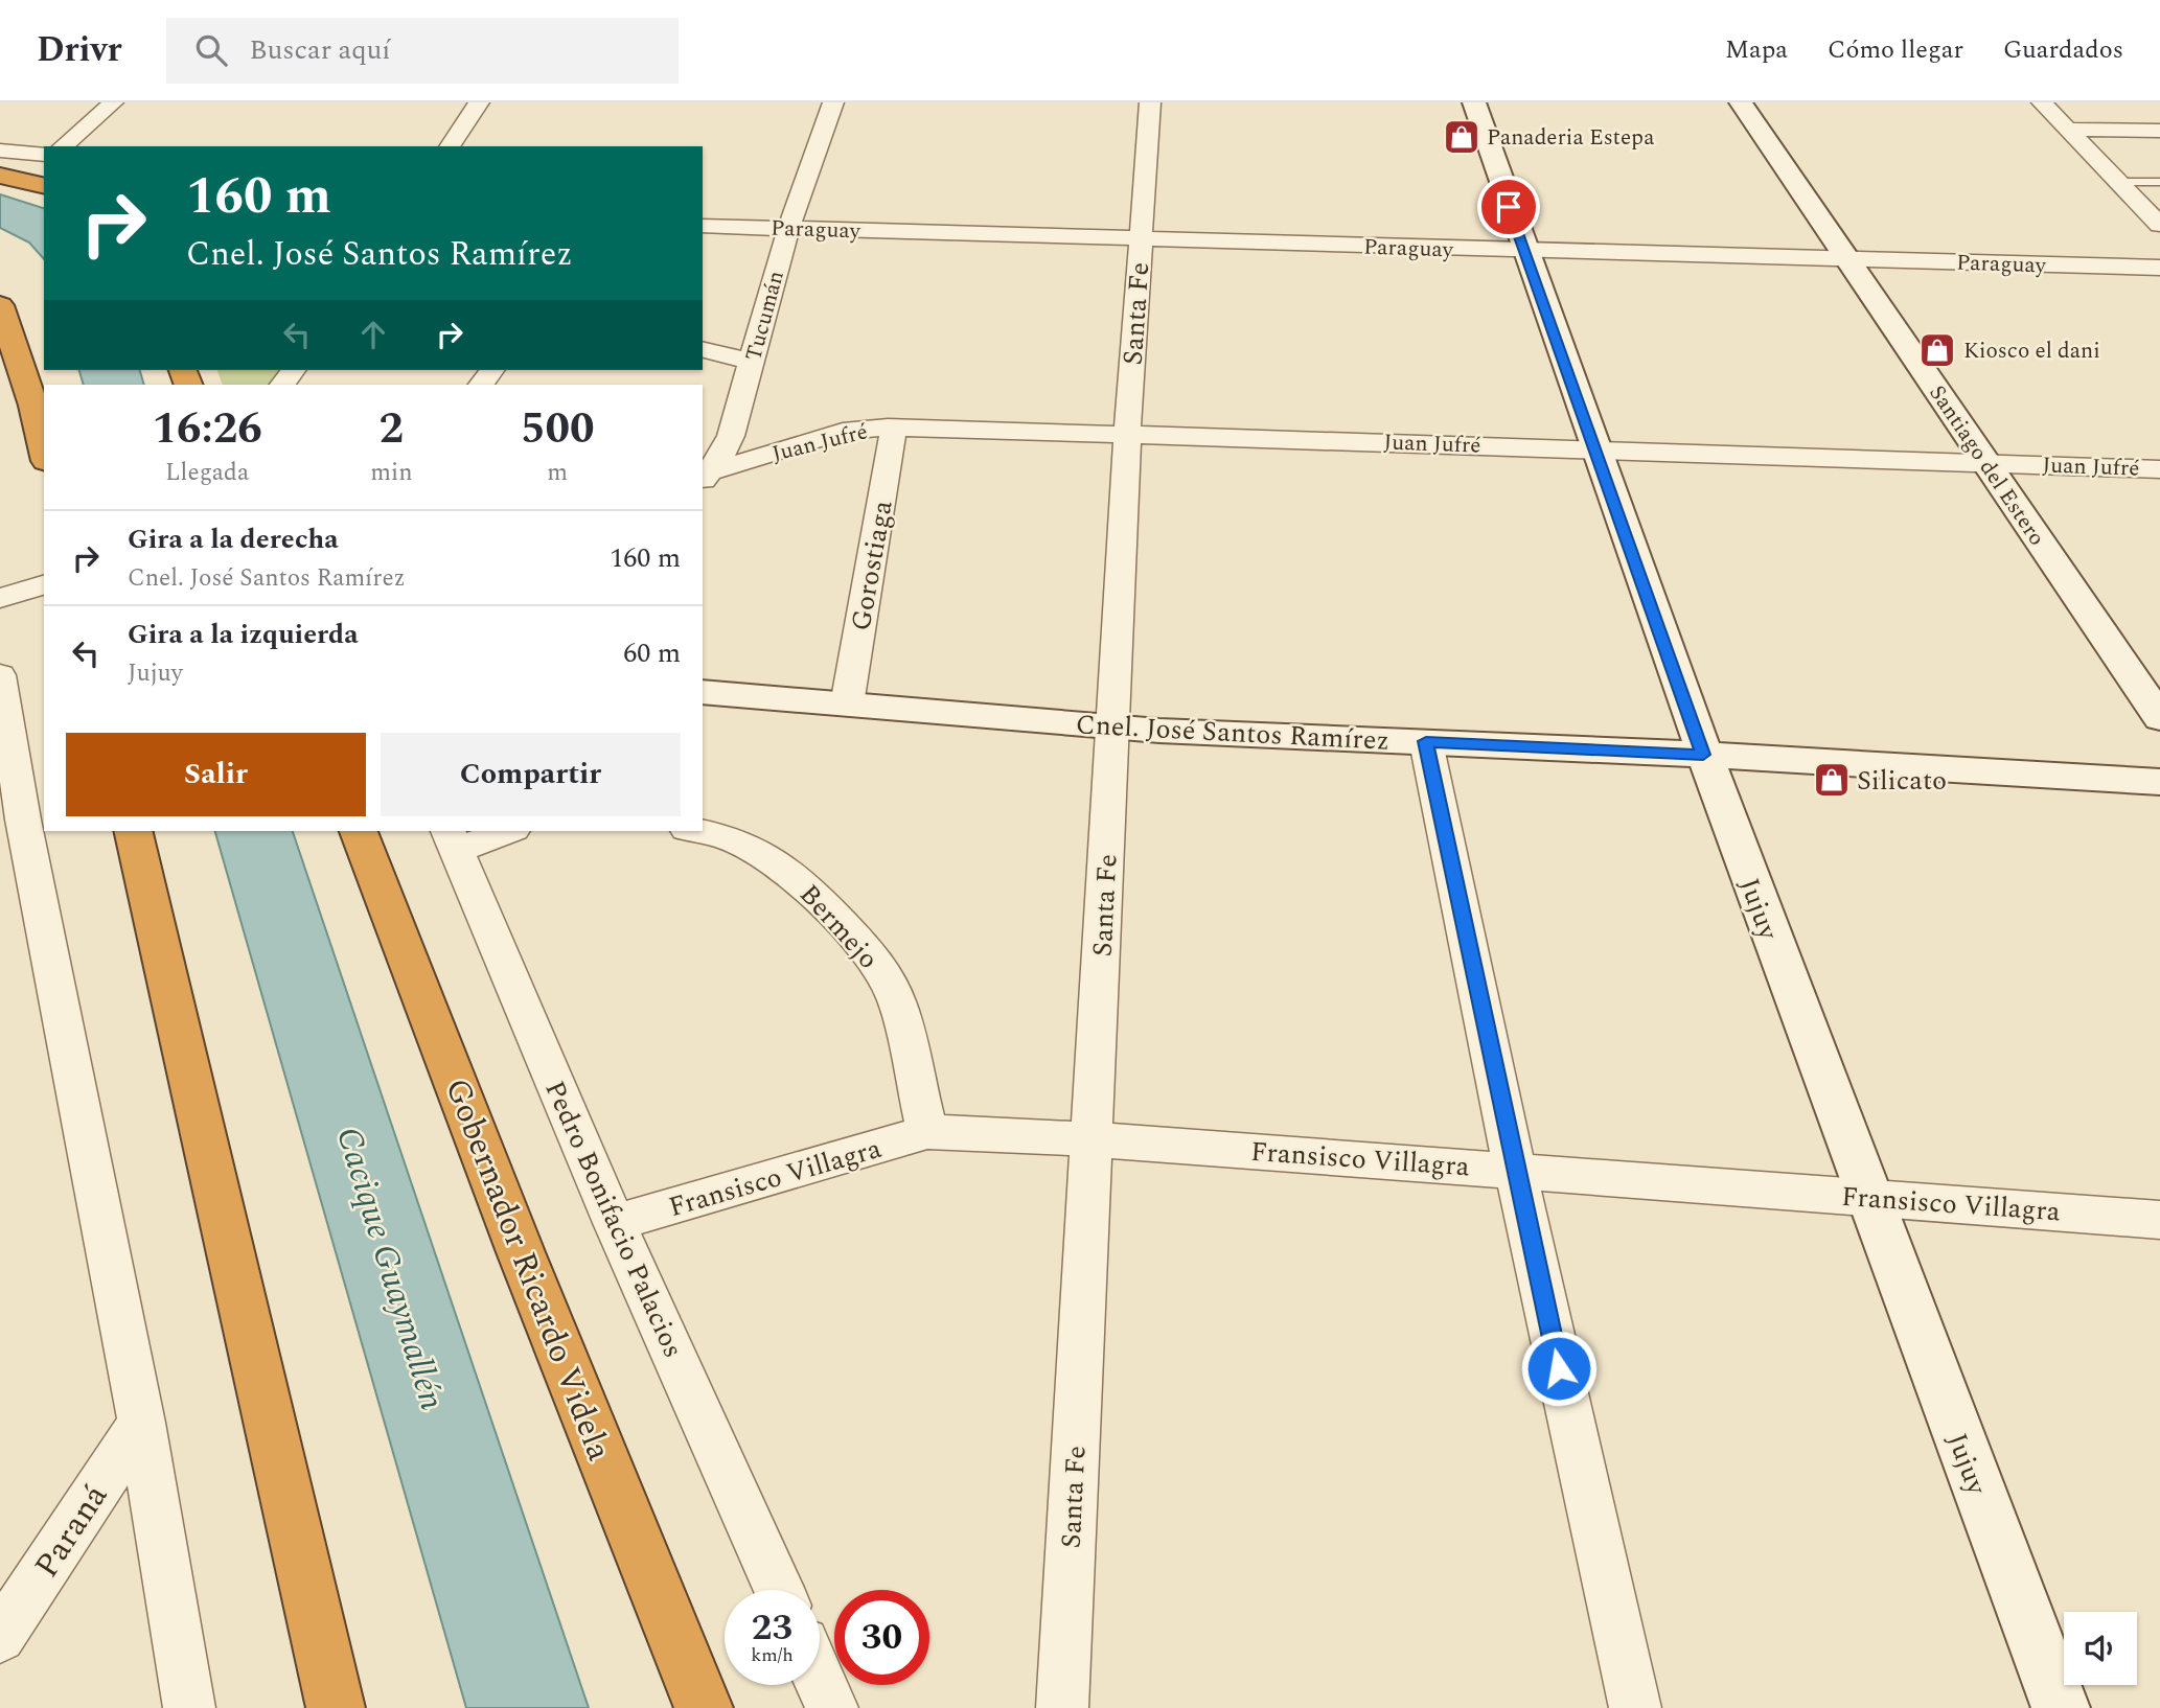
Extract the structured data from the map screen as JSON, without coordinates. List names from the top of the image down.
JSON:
{
  "streets": {
    "highway": ["Gobernador Ricardo Videla"],
    "street": [
      "Paraguay",
      "Santa Fe",
      "Tucumán",
      "Juan Jufré",
      "Santiago del Estero",
      "Gorostiaga",
      "Cnel. José Santos Ramírez",
      "Jujuy",
      "Bermejo",
      "Fransisco Villagra",
      "Pedro Bonifacio Palacios",
      "Paraná"
    ]
  },
  "crossings": [
    ["Paraguay", "Santa Fe"],
    ["Paraguay", "Tucumán"],
    ["Paraguay", "Santiago del Estero"],
    ["Paraguay", "Jujuy"],
    ["Santa Fe", "Juan Jufré"],
    ["Santa Fe", "Cnel. José Santos Ramírez"],
    ["Santa Fe", "Fransisco Villagra"],
    ["Tucumán", "Juan Jufré"],
    ["Juan Jufré", "Santiago del Estero"],
    ["Juan Jufré", "Gorostiaga"],
    ["Juan Jufré", "Jujuy"],
    ["Gorostiaga", "Cnel. José Santos Ramírez"],
    ["Cnel. José Santos Ramírez", "Jujuy"],
    ["Jujuy", "Fransisco Villagra"],
    ["Bermejo", "Fransisco Villagra"],
    ["Fransisco Villagra", "Pedro Bonifacio Palacios"]
  ],
  "water": ["Cacique Guaymallén"],
  "places": {
    "shop": ["Panaderia Estepa", "Kiosco el dani", "Silicato"]
  },
  "page": {
    "header": "Drivr",
    "search": "Buscar aquí",
    "nav": ["Mapa", "Cómo llegar", "Guardados"],
    "turn": ["160 m", "Cnel. José Santos Ramírez"],
    "eta": [
      "16:26",
      "Llegada",
      "2",
      "min",
      "500",
      "m"
    ],
    "list": [
      {
        "name": "Gira a la derecha",
        "note": "Cnel. José Santos Ramírez",
        "value": "160 m"
      },
      {
        "name": "Gira a la izquierda",
        "note": "Jujuy",
        "value": "60 m"
      }
    ],
    "buttons": ["Salir", "Compartir"],
    "speed": "23 km/h",
    "limit": "30"
  }
}
